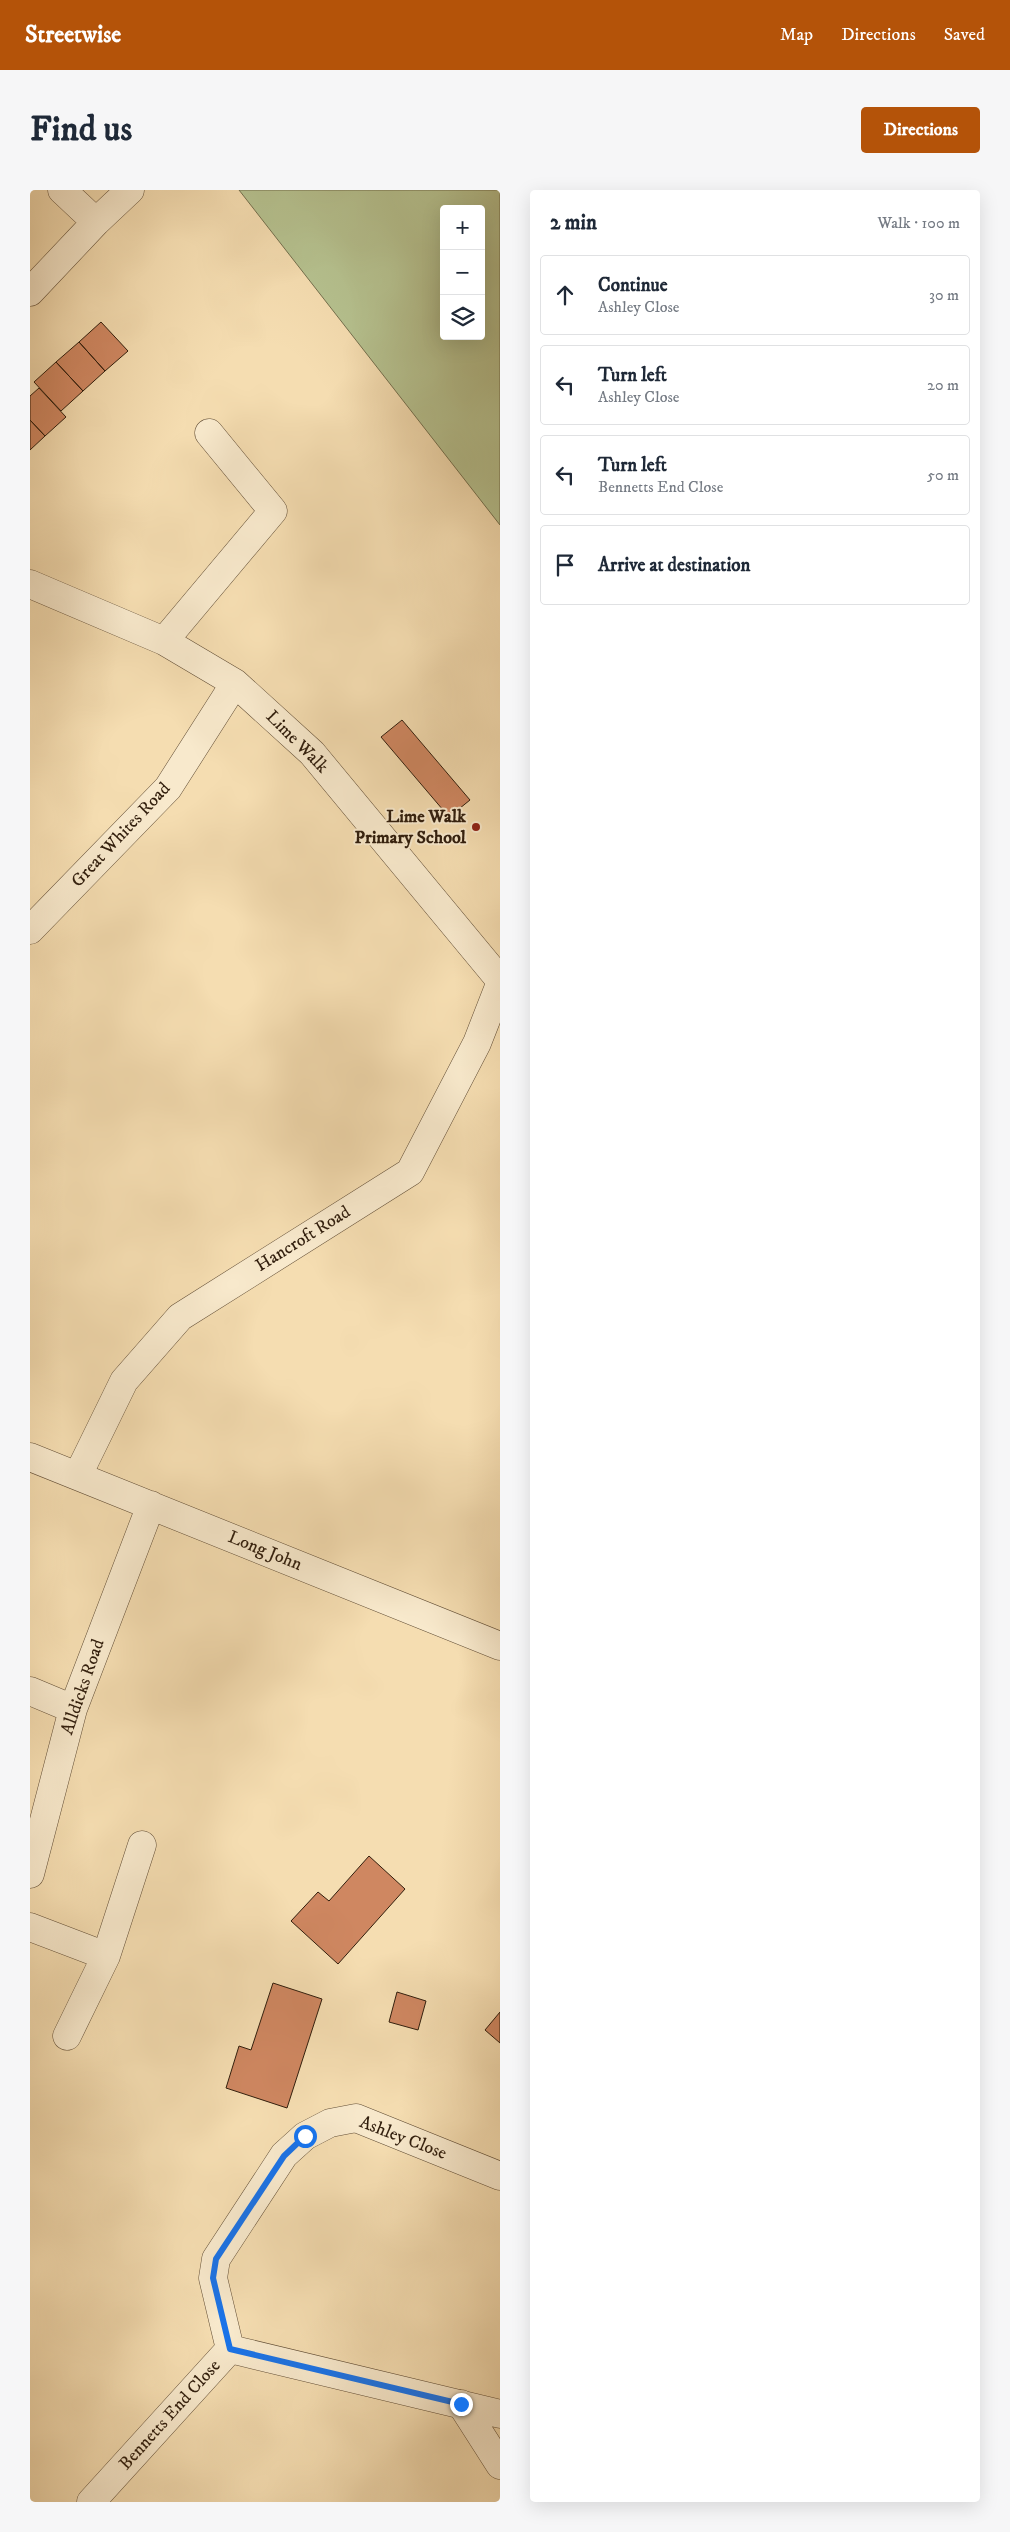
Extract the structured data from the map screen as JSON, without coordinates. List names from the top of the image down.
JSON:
{
  "streets": {
    "street": [
      "Lime Walk",
      "Great Whites Road",
      "Hancroft Road",
      "Long John",
      "Alldicks Road",
      "Ashley Close",
      "Bennetts End Close"
    ]
  },
  "crossings": [
    ["Lime Walk", "Great Whites Road"],
    ["Lime Walk", "Hancroft Road"],
    ["Hancroft Road", "Long John"],
    ["Long John", "Alldicks Road"],
    ["Ashley Close", "Bennetts End Close"]
  ],
  "places": ["Lime Walk Primary School"],
  "page": {
    "header": "Streetwise",
    "nav": ["Map", "Directions", "Saved"],
    "buttons": "Directions",
    "title": "Find us",
    "heading": ["2 min", "Walk · 100 m"],
    "map_buttons": ["+", "−"],
    "list": [
      ["Continue", "Ashley Close", "30 m"],
      ["Turn left", "Ashley Close", "20 m"],
      ["Turn left", "Bennetts End Close", "50 m"],
      "Arrive at destination"
    ]
  }
}
